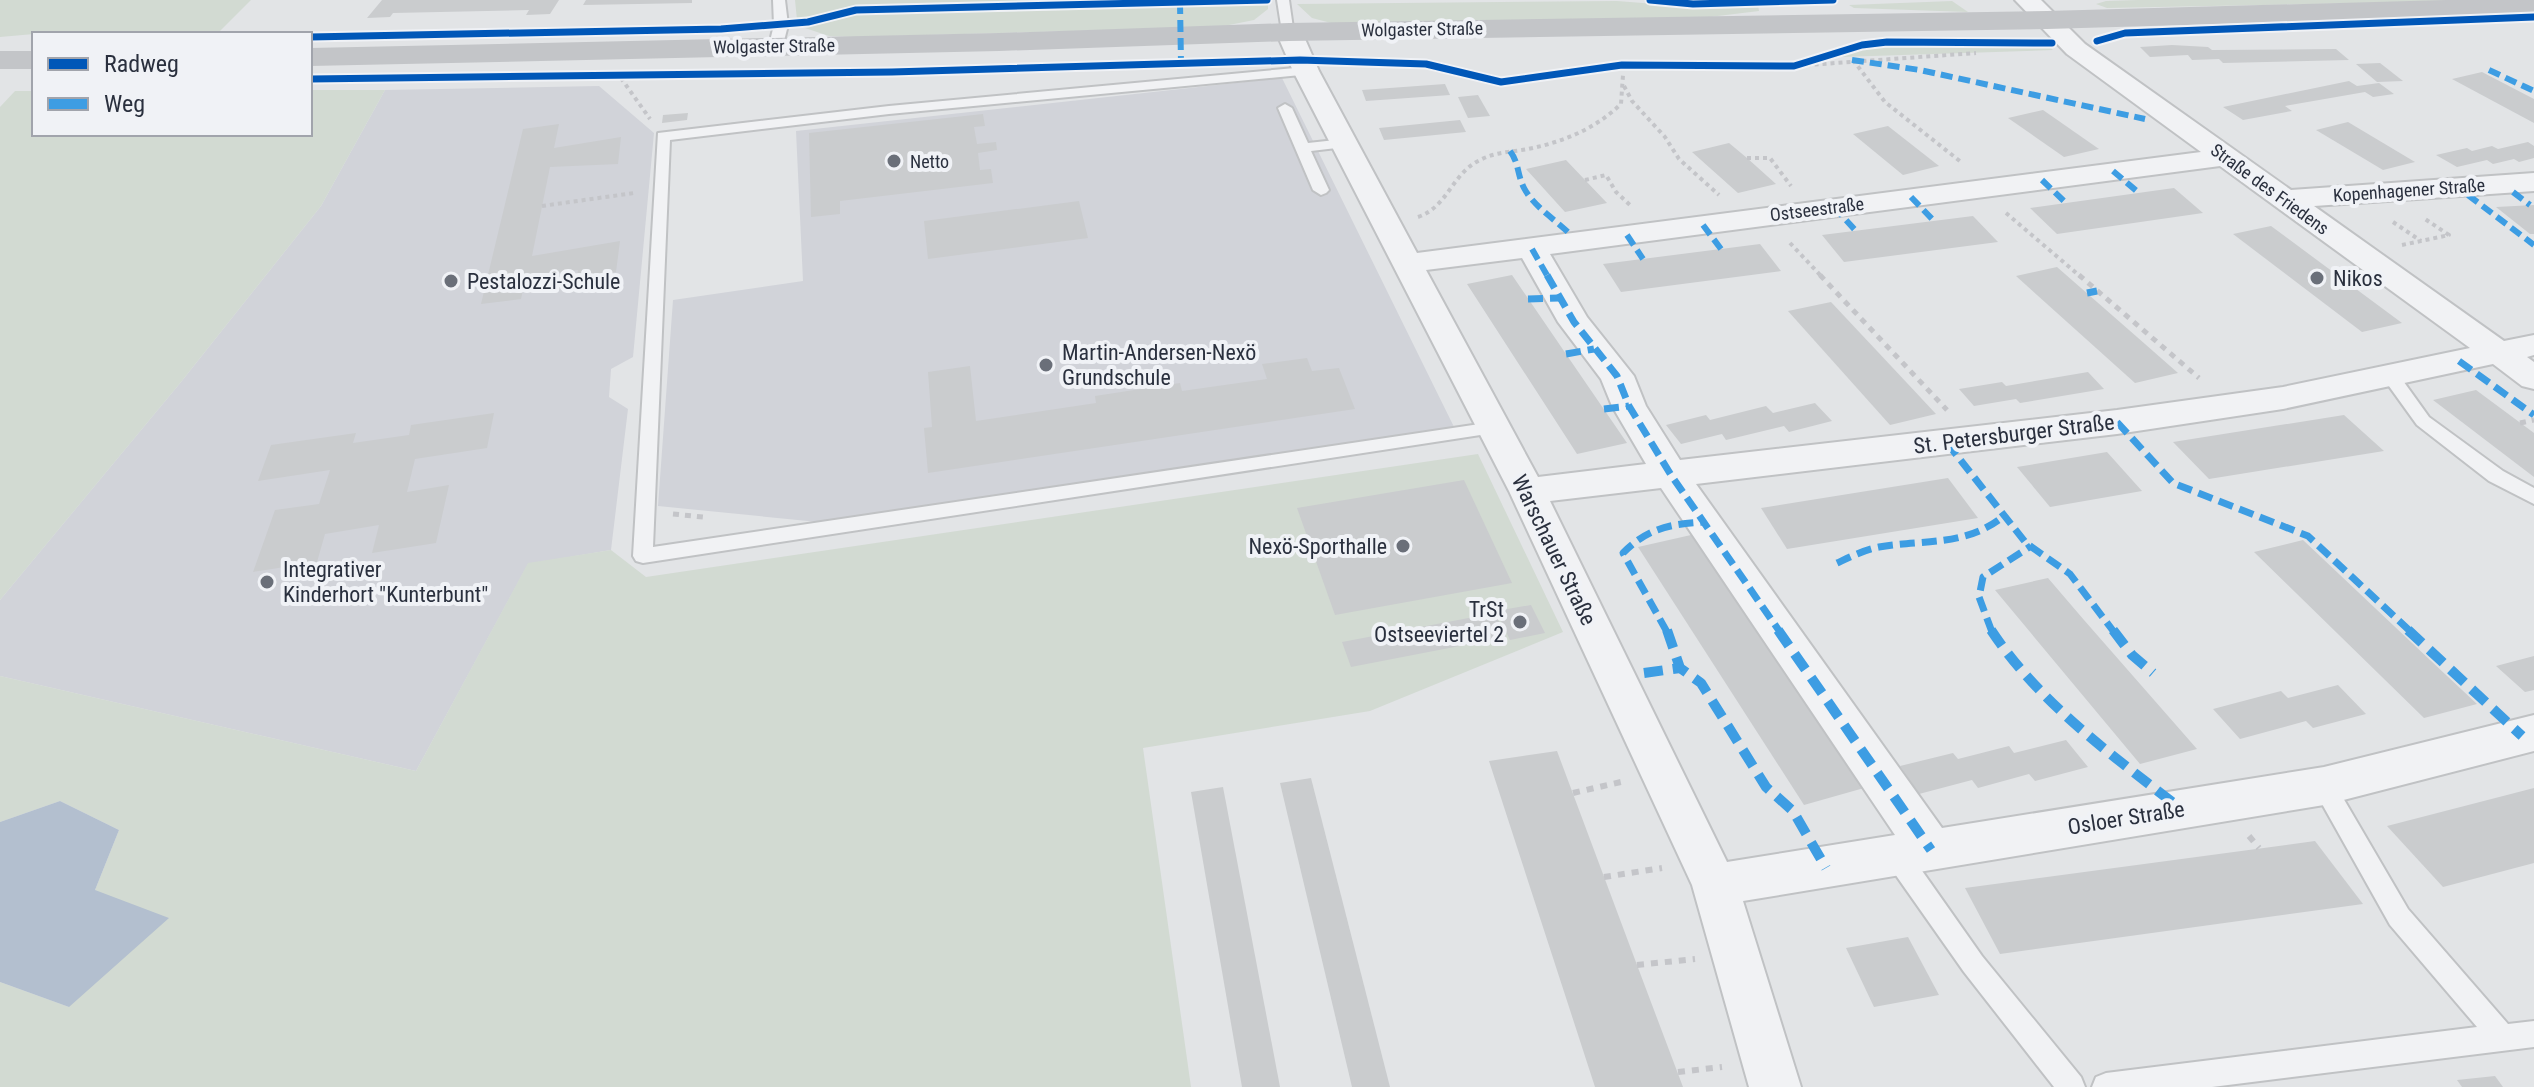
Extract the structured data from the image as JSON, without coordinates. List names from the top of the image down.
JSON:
{
  "streets": {
    "main road": ["Wolgaster Straße"],
    "street": [
      "Straße des Friedens",
      "Kopenhagener Straße",
      "Ostseestraße",
      "St. Petersburger Straße",
      "Warschauer Straße",
      "Osloer Straße"
    ]
  },
  "crossings": [
    ["Wolgaster Straße", "Straße des Friedens"],
    ["Wolgaster Straße", "Warschauer Straße"],
    ["Straße des Friedens", "Kopenhagener Straße"],
    ["Straße des Friedens", "Ostseestraße"],
    ["Straße des Friedens", "St. Petersburger Straße"],
    ["Ostseestraße", "Warschauer Straße"],
    ["St. Petersburger Straße", "Warschauer Straße"],
    ["Warschauer Straße", "Osloer Straße"]
  ],
  "places": [
    "Netto",
    "Nikos",
    "Pestalozzi-Schule",
    "Martin-Andersen-Nexö Grundschule",
    "Nexö-Sporthalle",
    "Integrativer Kinderhort \"Kunterbunt\"",
    "TrSt Ostseeviertel 2"
  ],
  "legend": ["Radweg", "Weg"]
}
